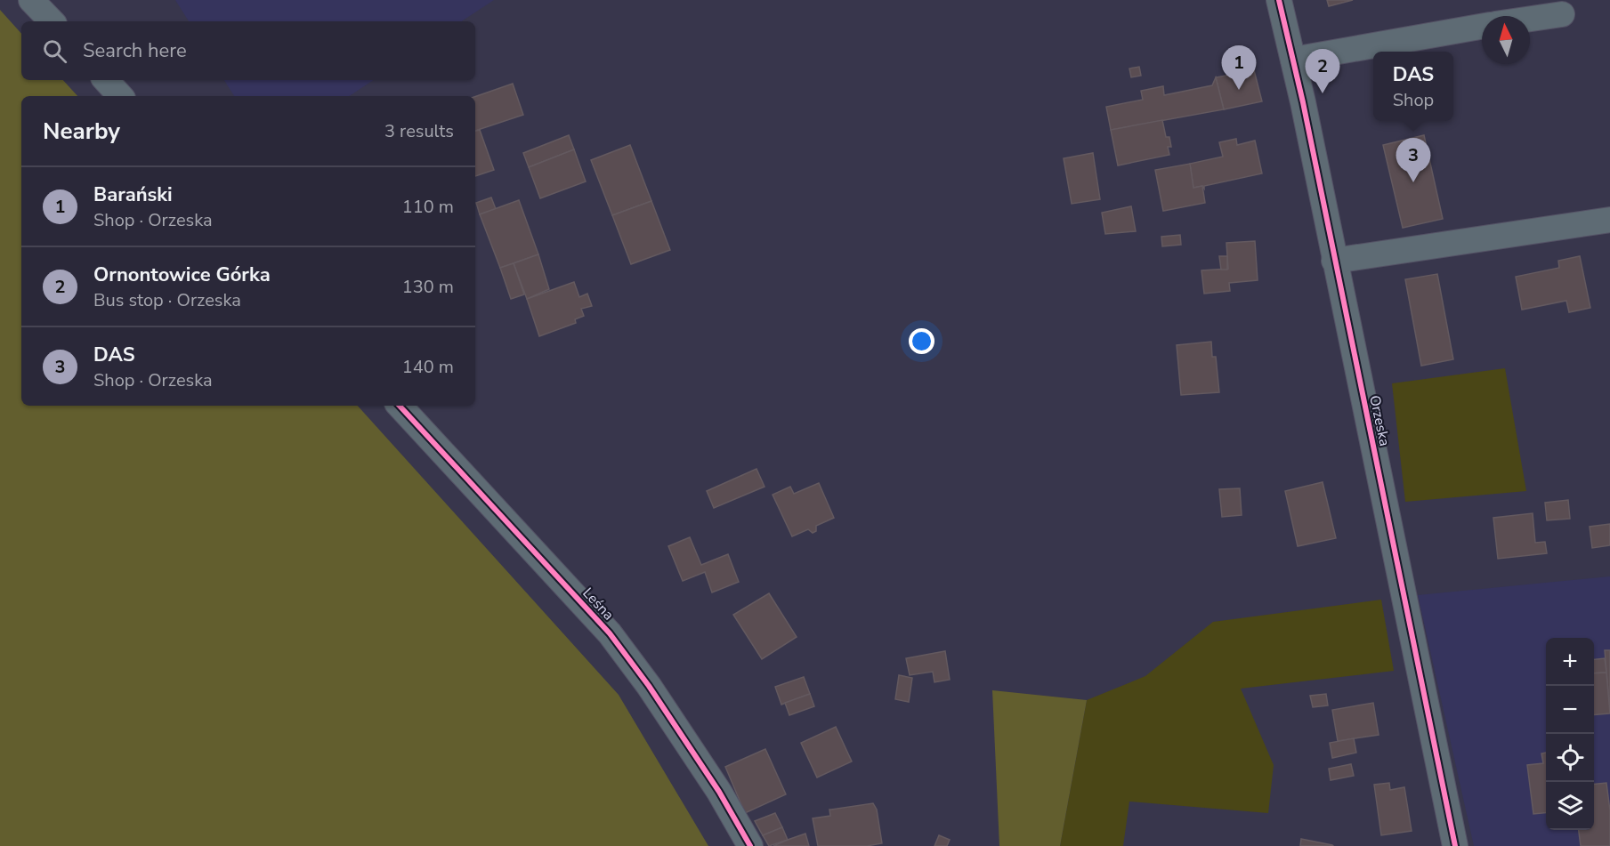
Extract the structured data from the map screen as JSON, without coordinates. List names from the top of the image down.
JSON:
{
  "streets": {
    "street": ["Orzeska", "Leśna"]
  },
  "north": "top",
  "page": {
    "search": "Search here",
    "pins": ["1", "2", "3"],
    "popup": ["DAS", "Shop"],
    "heading": ["Nearby", "3 results"],
    "list": [
      {
        "mark": "1",
        "name": "Barański",
        "note": "Shop · Orzeska",
        "value": "110 m"
      },
      {
        "mark": "2",
        "name": "Ornontowice Górka",
        "note": "Bus stop · Orzeska",
        "value": "130 m"
      },
      {
        "mark": "3",
        "name": "DAS",
        "note": "Shop · Orzeska",
        "value": "140 m"
      }
    ],
    "map_buttons": ["+", "−"]
  }
}
